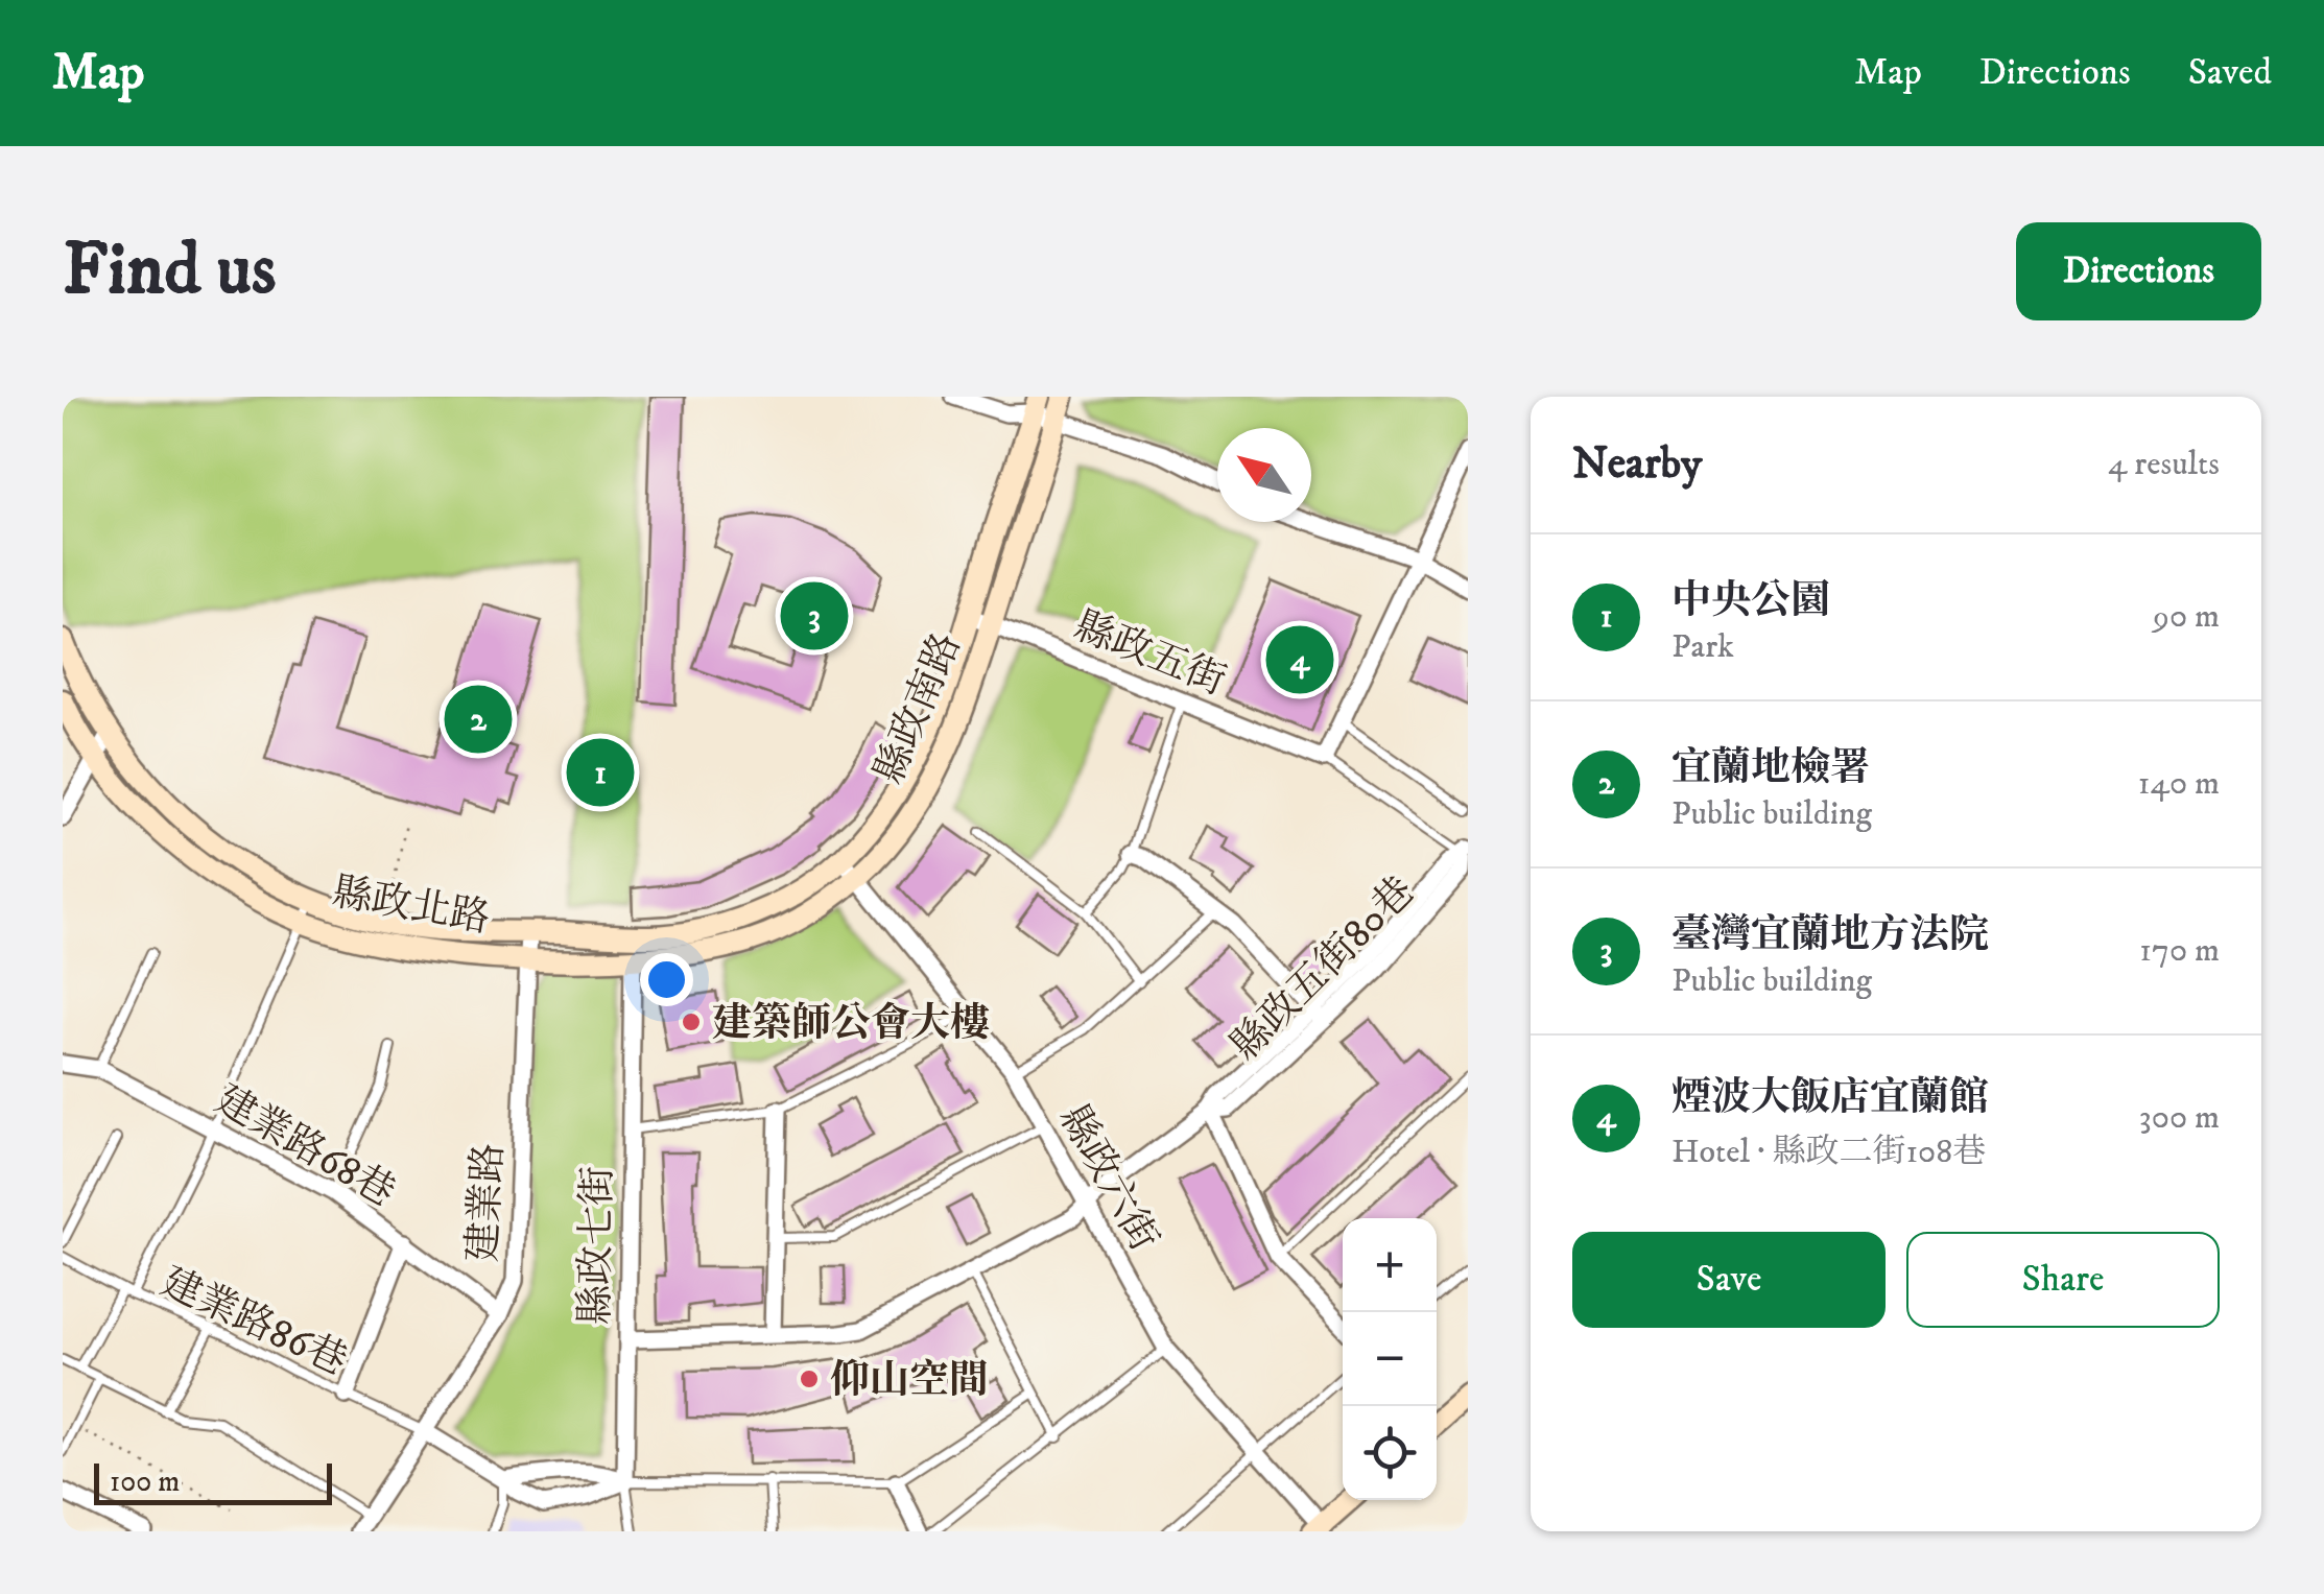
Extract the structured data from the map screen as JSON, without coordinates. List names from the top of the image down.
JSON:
{
  "streets": {
    "street": [
      "縣政五街",
      "縣政南路",
      "縣政北路",
      "縣政五街80巷",
      "建業路68巷",
      "縣政六街",
      "建業路",
      "縣政七街"
    ],
    "lane": ["建業路86巷"]
  },
  "crossings": [
    ["縣政五街", "縣政南路"],
    ["縣政五街", "縣政五街80巷"],
    ["縣政南路", "縣政北路"],
    ["縣政南路", "縣政六街"],
    ["縣政南路", "建業路"],
    ["縣政南路", "縣政七街"],
    ["縣政北路", "建業路"],
    ["縣政五街80巷", "縣政六街"],
    ["縣政五街80巷", "縣政七街"],
    ["建業路68巷", "建業路"],
    ["建業路", "建業路86巷"]
  ],
  "places": ["建築師公會大樓", "仰山空間"],
  "scale_bar": "100 m",
  "north": "top left",
  "page": {
    "header": "Map",
    "nav": ["Map", "Directions", "Saved"],
    "buttons": [
      "Directions",
      ["Save", "Share"]
    ],
    "title": "Find us",
    "heading": ["Nearby", "4 results"],
    "list": [
      {
        "mark": "1",
        "name": "中央公園",
        "note": "Park",
        "value": "90 m"
      },
      {
        "mark": "2",
        "name": "宜蘭地檢署",
        "note": "Public building",
        "value": "140 m"
      },
      {
        "mark": "3",
        "name": "臺灣宜蘭地方法院",
        "note": "Public building",
        "value": "170 m"
      },
      {
        "mark": "4",
        "name": "煙波大飯店宜蘭館",
        "note": "Hotel · 縣政二街108巷",
        "value": "300 m"
      }
    ],
    "pins": [
      "3",
      "4",
      "2",
      "1"
    ],
    "map_buttons": ["+", "−"],
    "scale": "100 m"
  }
}
